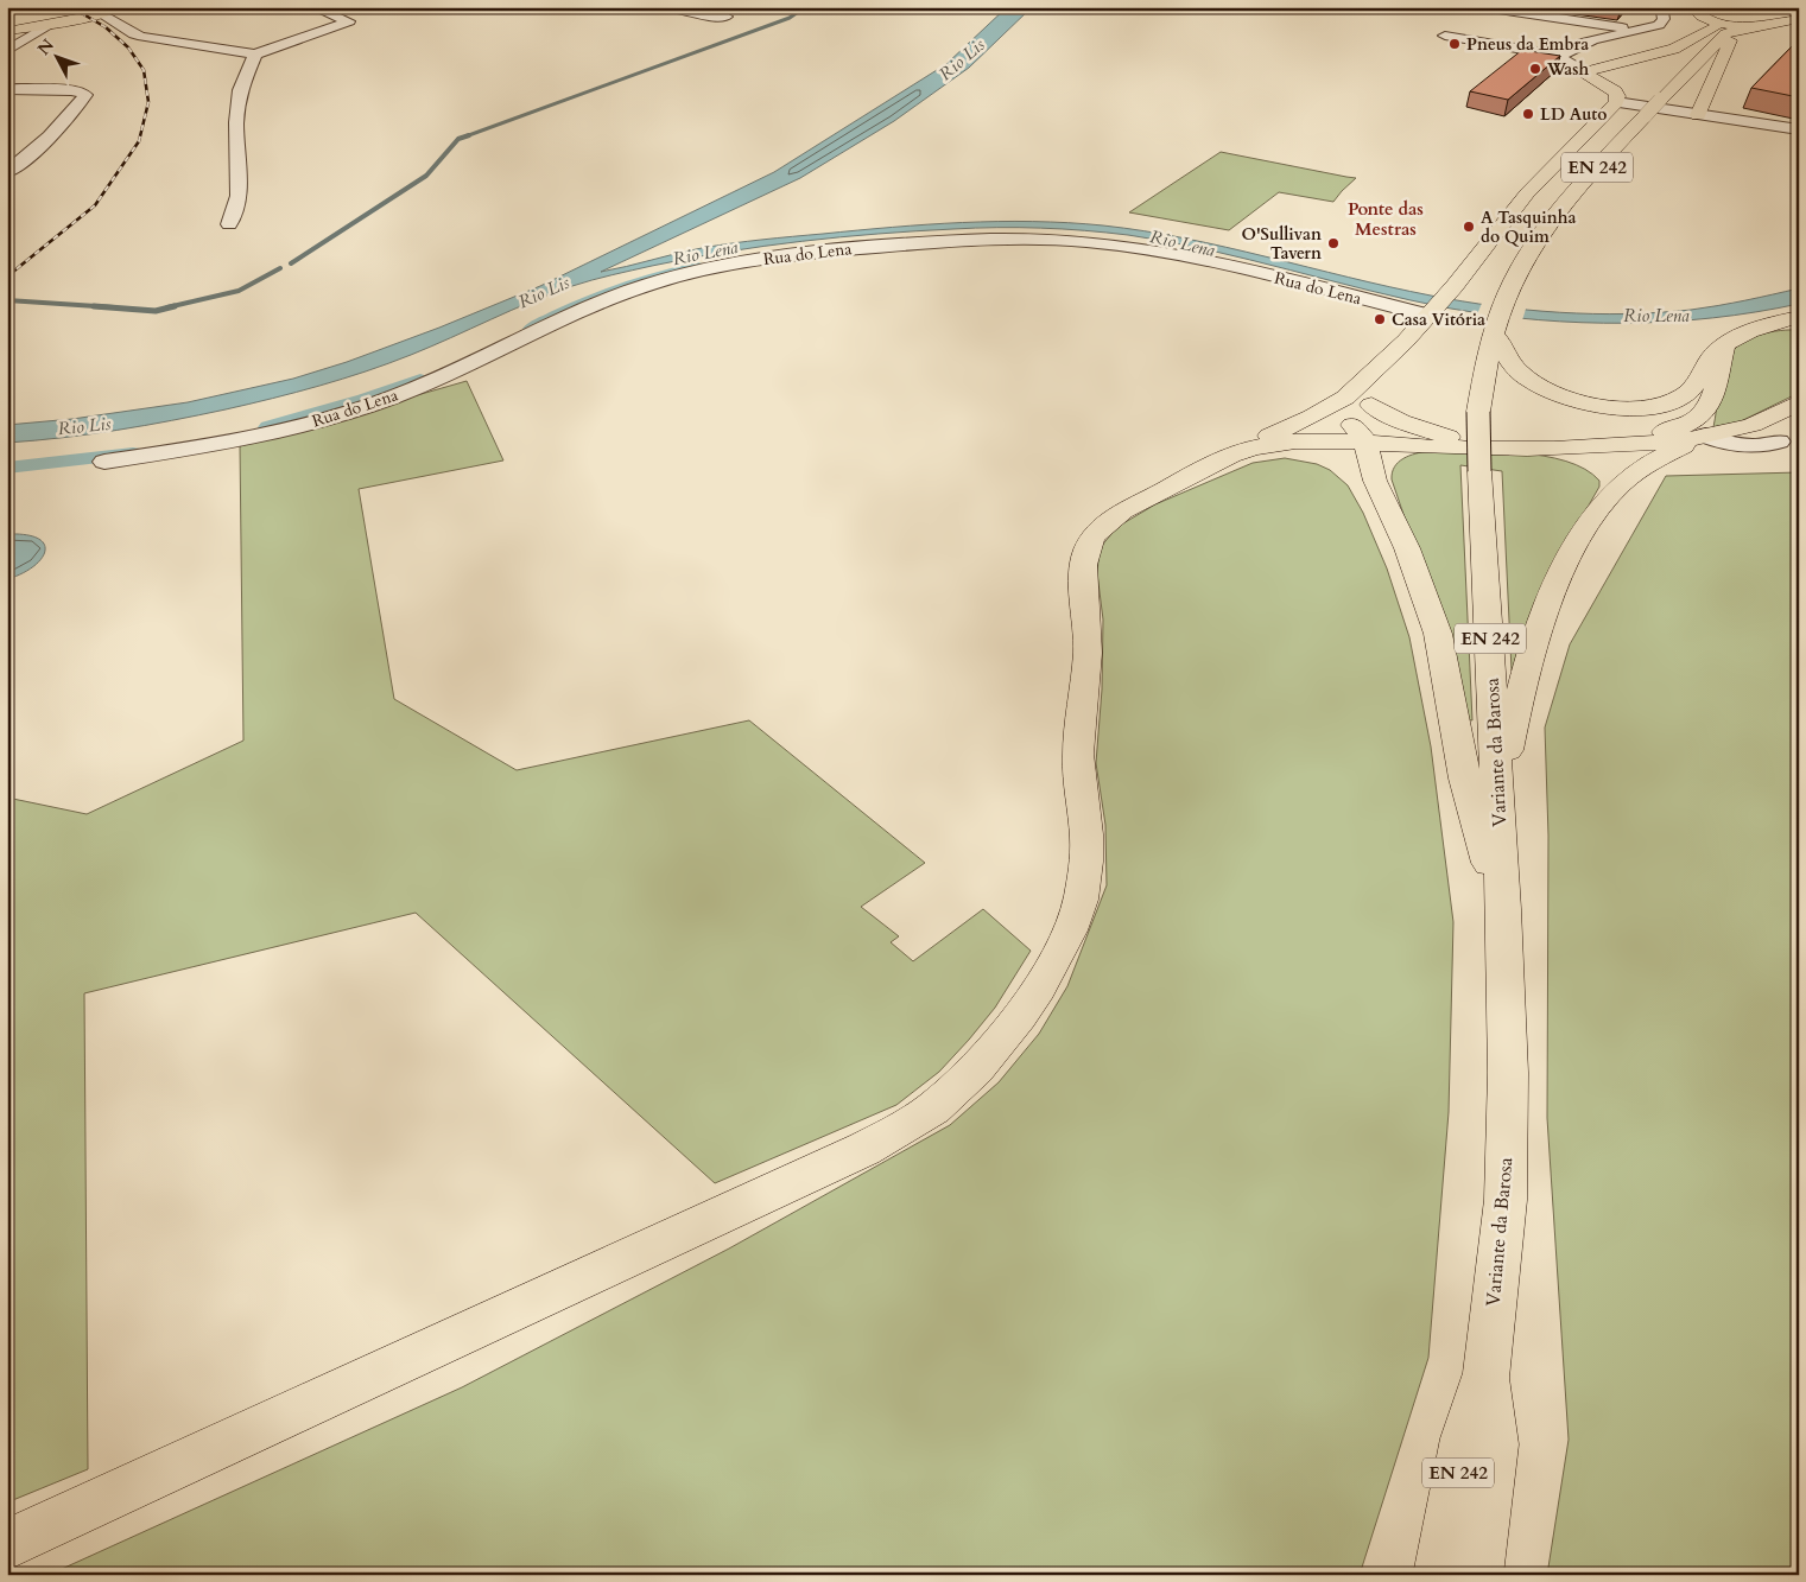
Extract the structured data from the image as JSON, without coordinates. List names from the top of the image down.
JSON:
{
  "streets": {
    "main road": ["EN 242", "Variante da Barosa"],
    "street": ["Rua do Lena"]
  },
  "crossings": [
    ["EN 242", "Rua do Lena"],
    ["EN 242", "Variante da Barosa"]
  ],
  "districts": ["Ponte das Mestras"],
  "water": ["Rio Lis", "Rio Lena"],
  "places": [
    "Pneus da Embra",
    "Wash",
    "LD Auto",
    "A Tasquinha do Quim",
    "O'Sullivan Tavern",
    "Casa Vitória"
  ],
  "north": "top left"
}
